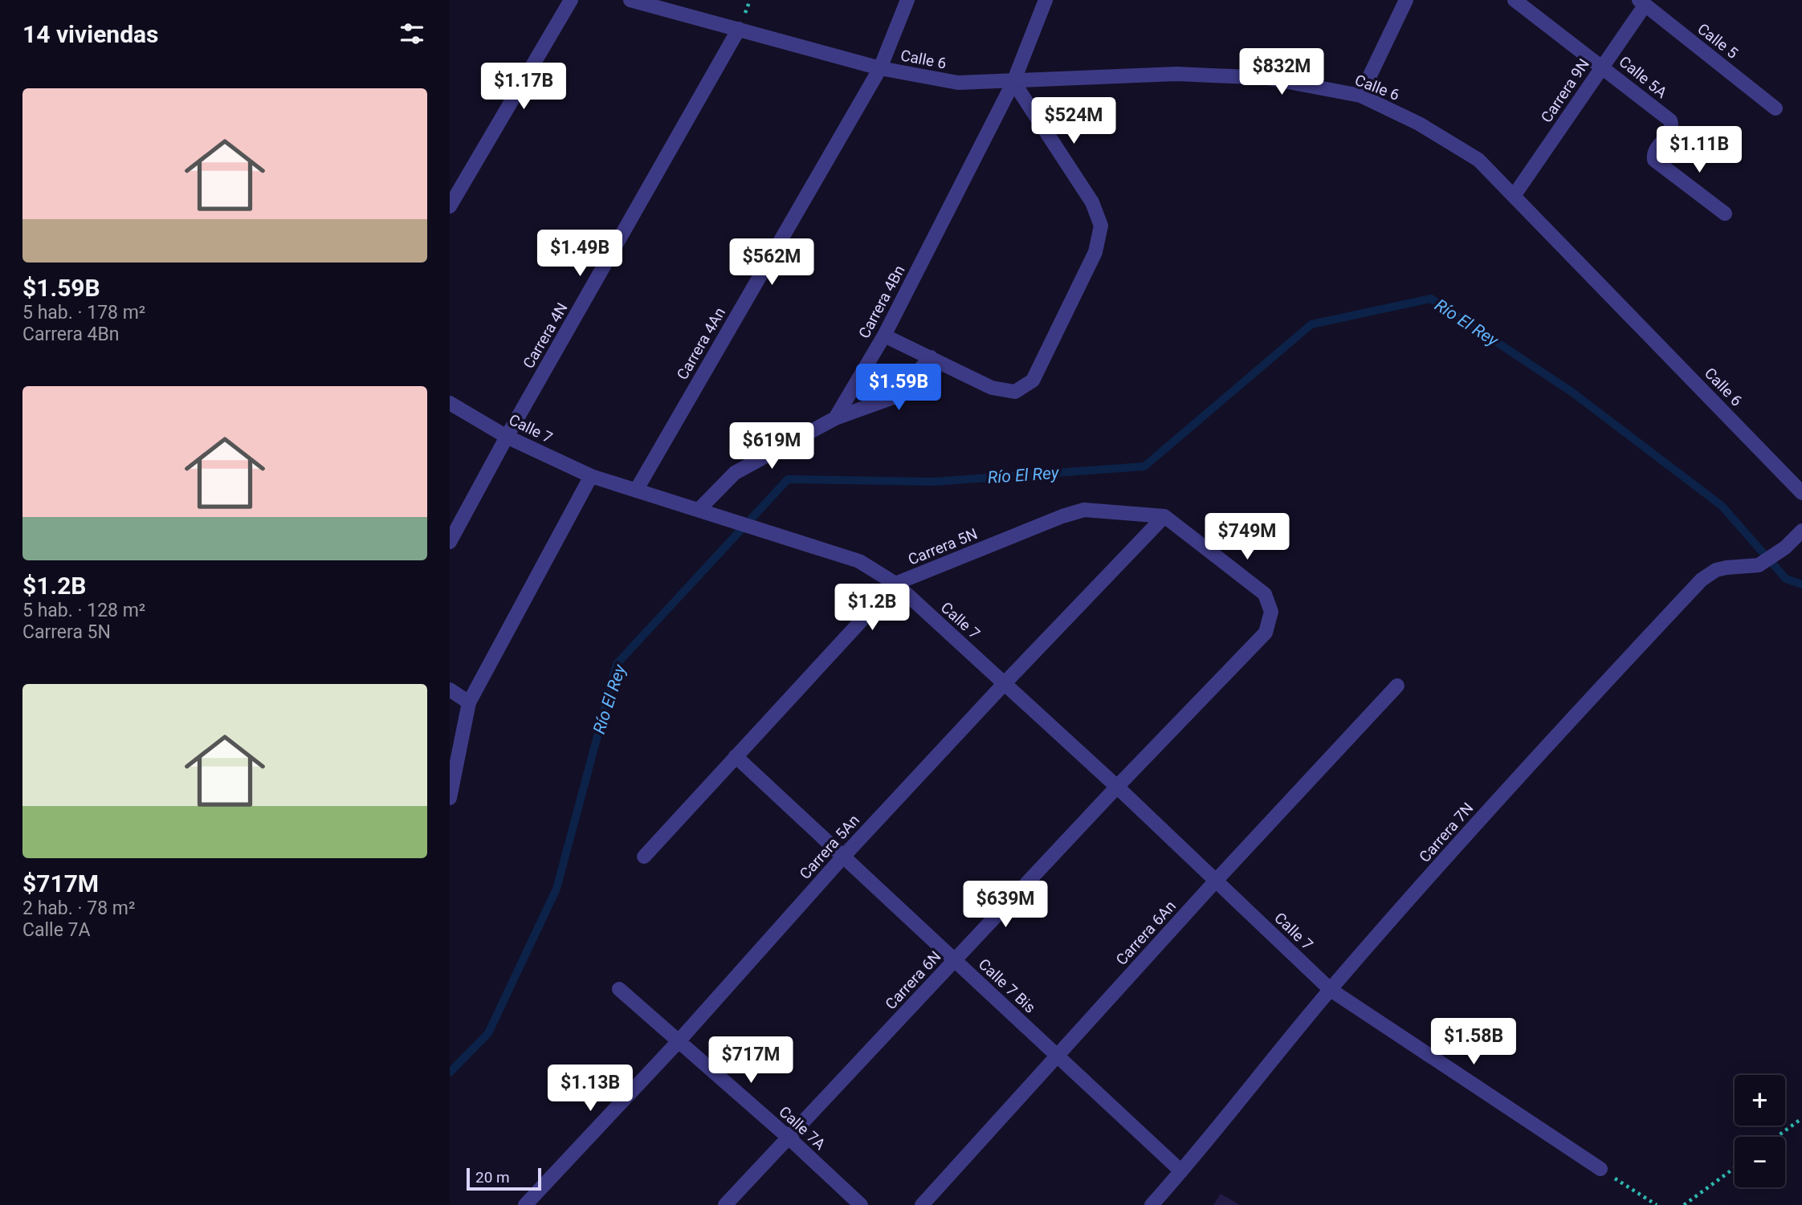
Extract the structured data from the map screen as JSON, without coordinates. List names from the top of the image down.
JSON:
{
  "streets": {
    "street": [
      "Calle 5",
      "Calle 6",
      "Calle 5A",
      "Carrera 9N",
      "Carrera 4Bn",
      "Carrera 4N",
      "Carrera 4An",
      "Calle 7",
      "Carrera 5N",
      "Carrera 7N",
      "Carrera 5An",
      "Carrera 6An",
      "Carrera 6N",
      "Calle 7 Bis",
      "Calle 7A"
    ]
  },
  "crossings": [
    ["Calle 5", "Carrera 9N"],
    ["Calle 6", "Carrera 9N"],
    ["Calle 6", "Carrera 4Bn"],
    ["Calle 6", "Carrera 4N"],
    ["Calle 6", "Carrera 4An"],
    ["Calle 5A", "Carrera 9N"],
    ["Carrera 4N", "Calle 7"],
    ["Carrera 4An", "Calle 7"],
    ["Calle 7", "Carrera 5N"],
    ["Calle 7", "Carrera 7N"],
    ["Calle 7", "Carrera 5An"],
    ["Calle 7", "Carrera 6An"],
    ["Calle 7", "Carrera 6N"],
    ["Carrera 5N", "Carrera 5An"],
    ["Carrera 5N", "Carrera 6N"],
    ["Carrera 5N", "Calle 7 Bis"],
    ["Carrera 7N", "Calle 7 Bis"],
    ["Carrera 5An", "Carrera 6N"],
    ["Carrera 5An", "Calle 7 Bis"],
    ["Carrera 5An", "Calle 7A"],
    ["Carrera 6An", "Calle 7 Bis"],
    ["Carrera 6N", "Calle 7 Bis"],
    ["Carrera 6N", "Calle 7A"]
  ],
  "water": ["Río El Rey"],
  "scale_bar": "20 m",
  "page": {
    "heading": "14 viviendas",
    "price": [
      "$832M",
      "$1.17B",
      "$524M",
      "$1.11B",
      "$1.49B",
      "$562M",
      "$1.59B",
      "$619M",
      "$749M",
      "$1.2B",
      "$639M",
      "$1.58B",
      "$717M",
      "$1.13B"
    ],
    "list": [
      {
        "name": "$1.59B",
        "note": "5 hab. · 178 m² · Carrera 4Bn"
      },
      {
        "name": "$1.2B",
        "note": "5 hab. · 128 m² · Carrera 5N"
      },
      {
        "name": "$717M",
        "note": "2 hab. · 78 m² · Calle 7A"
      }
    ],
    "map_buttons": ["+", "−"],
    "scale": "20 m"
  }
}
